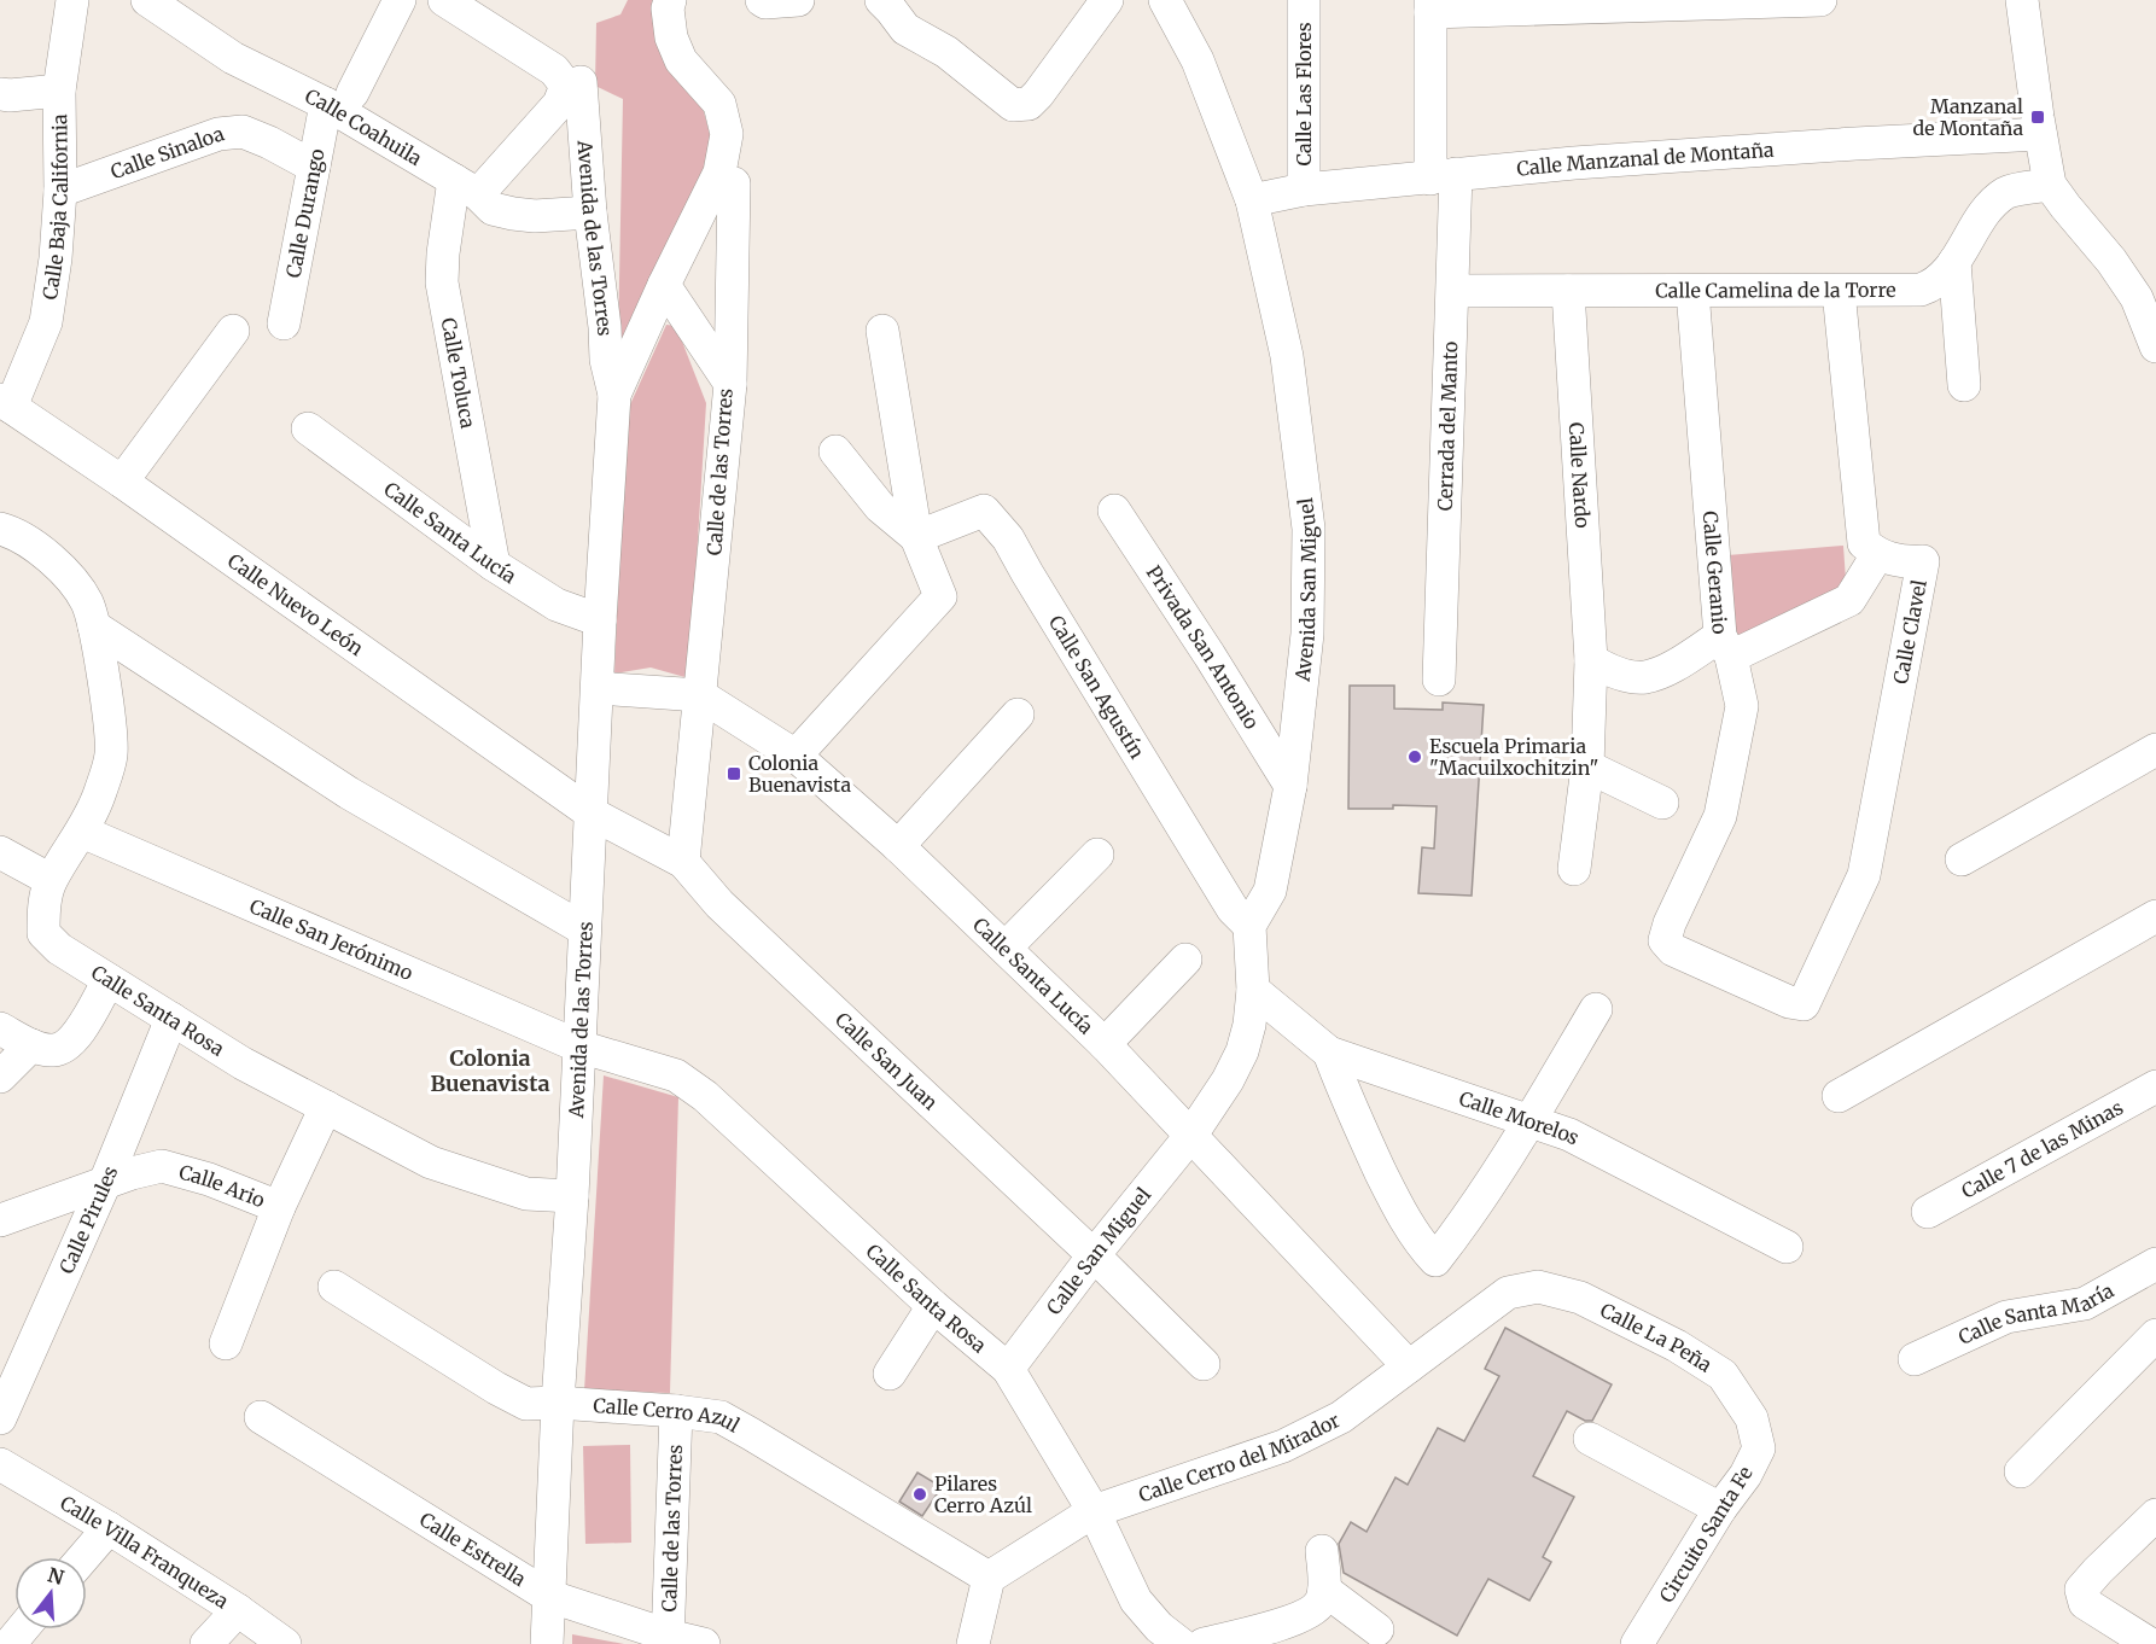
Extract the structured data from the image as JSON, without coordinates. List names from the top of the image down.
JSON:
{
  "streets": {
    "street": [
      "Calle Las Flores",
      "Calle Coahuila",
      "Calle Sinaloa",
      "Calle Manzanal de Montaña",
      "Calle Baja California",
      "Calle Durango",
      "Avenida de las Torres",
      "Calle Camelina de la Torre",
      "Calle Toluca",
      "Cerrada del Manto",
      "Calle de las Torres",
      "Calle Nardo",
      "Calle Santa Lucía",
      "Calle Geranio",
      "Avenida San Miguel",
      "Calle Nuevo León",
      "Calle Clavel",
      "Privada San Antonio",
      "Calle San Agustín",
      "Calle San Jerónimo",
      "Calle Santa Rosa",
      "Calle San Juan",
      "Calle Morelos",
      "Calle 7 de las Minas",
      "Calle Ario",
      "Calle Pirules",
      "Calle San Miguel",
      "Calle Santa María",
      "Calle La Peña",
      "Calle Cerro Azul",
      "Calle Cerro del Mirador",
      "Circuito Santa Fe",
      "Calle Estrella",
      "Calle Villa Franqueza"
    ]
  },
  "crossings": [
    ["Calle Las Flores", "Calle Manzanal de Montaña"],
    ["Calle Coahuila", "Calle Durango"],
    ["Calle Coahuila", "Avenida de las Torres"],
    ["Calle Coahuila", "Calle Toluca"],
    ["Calle Sinaloa", "Calle Baja California"],
    ["Calle Sinaloa", "Calle Durango"],
    ["Calle Manzanal de Montaña", "Cerrada del Manto"],
    ["Calle Manzanal de Montaña", "Avenida San Miguel"],
    ["Calle Baja California", "Calle Nuevo León"],
    ["Avenida de las Torres", "Calle de las Torres"],
    ["Avenida de las Torres", "Calle Santa Lucía"],
    ["Avenida de las Torres", "Calle Nuevo León"],
    ["Avenida de las Torres", "Calle San Jerónimo"],
    ["Avenida de las Torres", "Calle Santa Rosa"],
    ["Avenida de las Torres", "Calle Cerro Azul"],
    ["Avenida de las Torres", "Calle Estrella"],
    ["Calle Camelina de la Torre", "Cerrada del Manto"],
    ["Calle Camelina de la Torre", "Calle Nardo"],
    ["Calle Camelina de la Torre", "Calle Geranio"],
    ["Calle Toluca", "Calle Santa Lucía"],
    ["Calle de las Torres", "Calle Santa Lucía"],
    ["Calle de las Torres", "Calle Nuevo León"],
    ["Calle de las Torres", "Calle San Juan"],
    ["Calle de las Torres", "Calle Cerro Azul"],
    ["Calle de las Torres", "Calle Estrella"],
    ["Calle Santa Lucía", "Calle San Miguel"],
    ["Calle Santa Lucía", "Calle Cerro del Mirador"],
    ["Calle Geranio", "Calle Clavel"],
    ["Avenida San Miguel", "Privada San Antonio"],
    ["Avenida San Miguel", "Calle San Agustín"],
    ["Calle Nuevo León", "Calle San Juan"],
    ["Calle San Jerónimo", "Calle Santa Rosa"],
    ["Calle Santa Rosa", "Calle Pirules"],
    ["Calle Santa Rosa", "Calle San Miguel"],
    ["Calle Santa Rosa", "Calle Cerro del Mirador"],
    ["Calle San Juan", "Calle San Miguel"],
    ["Calle Ario", "Calle Pirules"],
    ["Calle La Peña", "Calle Cerro del Mirador"],
    ["Calle La Peña", "Circuito Santa Fe"],
    ["Calle Cerro Azul", "Calle Cerro del Mirador"]
  ],
  "districts": ["Colonia Buenavista"],
  "places": {
    "transit": ["Manzanal de Montaña", "Colonia Buenavista"],
    "other": ["Escuela Primaria \"Macuilxochitzin\"", "Pilares Cerro Azúl"]
  },
  "north": "top"
}
